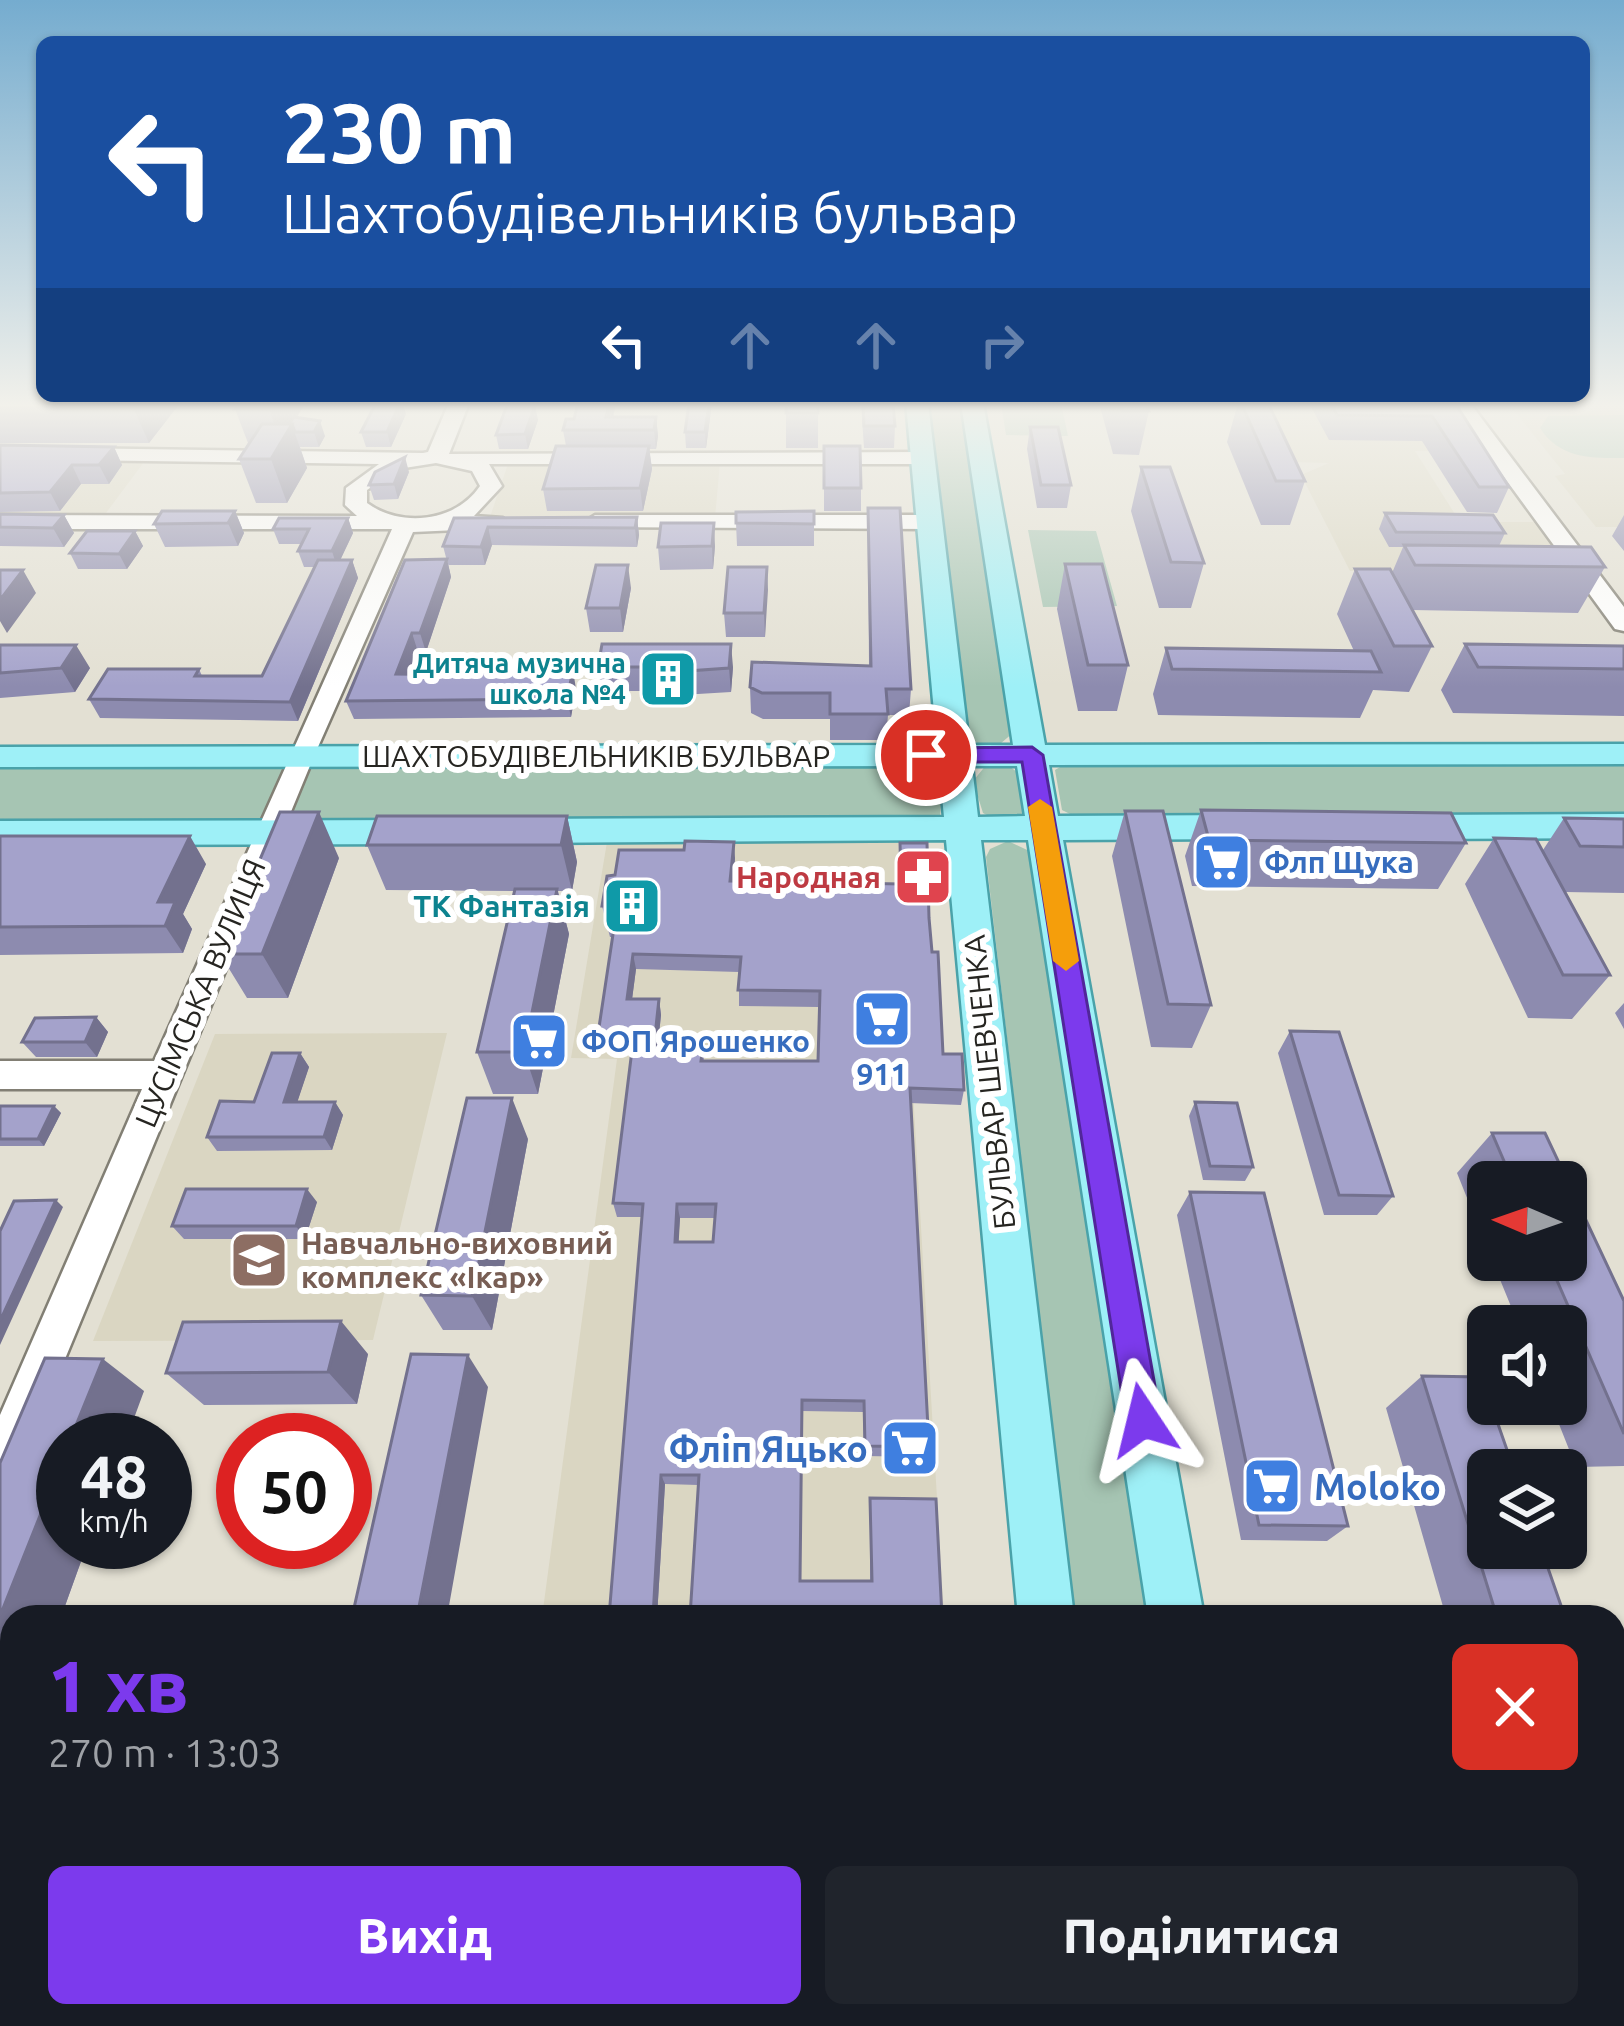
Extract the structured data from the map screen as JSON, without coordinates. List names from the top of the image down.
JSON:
{
  "streets": {
    "main road": ["ШАХТОБУДІВЕЛЬНИКІВ БУЛЬВАР", "БУЛЬВАР ШЕВЧЕНКА"],
    "street": ["ЦУСІМСЬКА ВУЛИЦЯ"]
  },
  "crossings": [
    ["ШАХТОБУДІВЕЛЬНИКІВ БУЛЬВАР", "ЦУСІМСЬКА ВУЛИЦЯ"],
    ["ШАХТОБУДІВЕЛЬНИКІВ БУЛЬВАР", "БУЛЬВАР ШЕВЧЕНКА"]
  ],
  "places": {
    "building": ["Дитяча музична школа №4", "ТК Фантазія"],
    "supermarket": [
      "Флп Щука",
      "911",
      "ФОП Ярошенко",
      "Фліп Яцько",
      "Moloko"
    ],
    "pharmacy": ["Народная"],
    "school or university": ["Навчально-виховний комплекс «Ікар»"]
  },
  "north": "left",
  "page": {
    "turn": ["230 m", "Шахтобудівельників бульвар"],
    "speed": "48 km/h",
    "limit": "50",
    "heading": ["1 хв", "270 m · 13:03"],
    "buttons": ["Вихід", "Поділитися"]
  }
}
